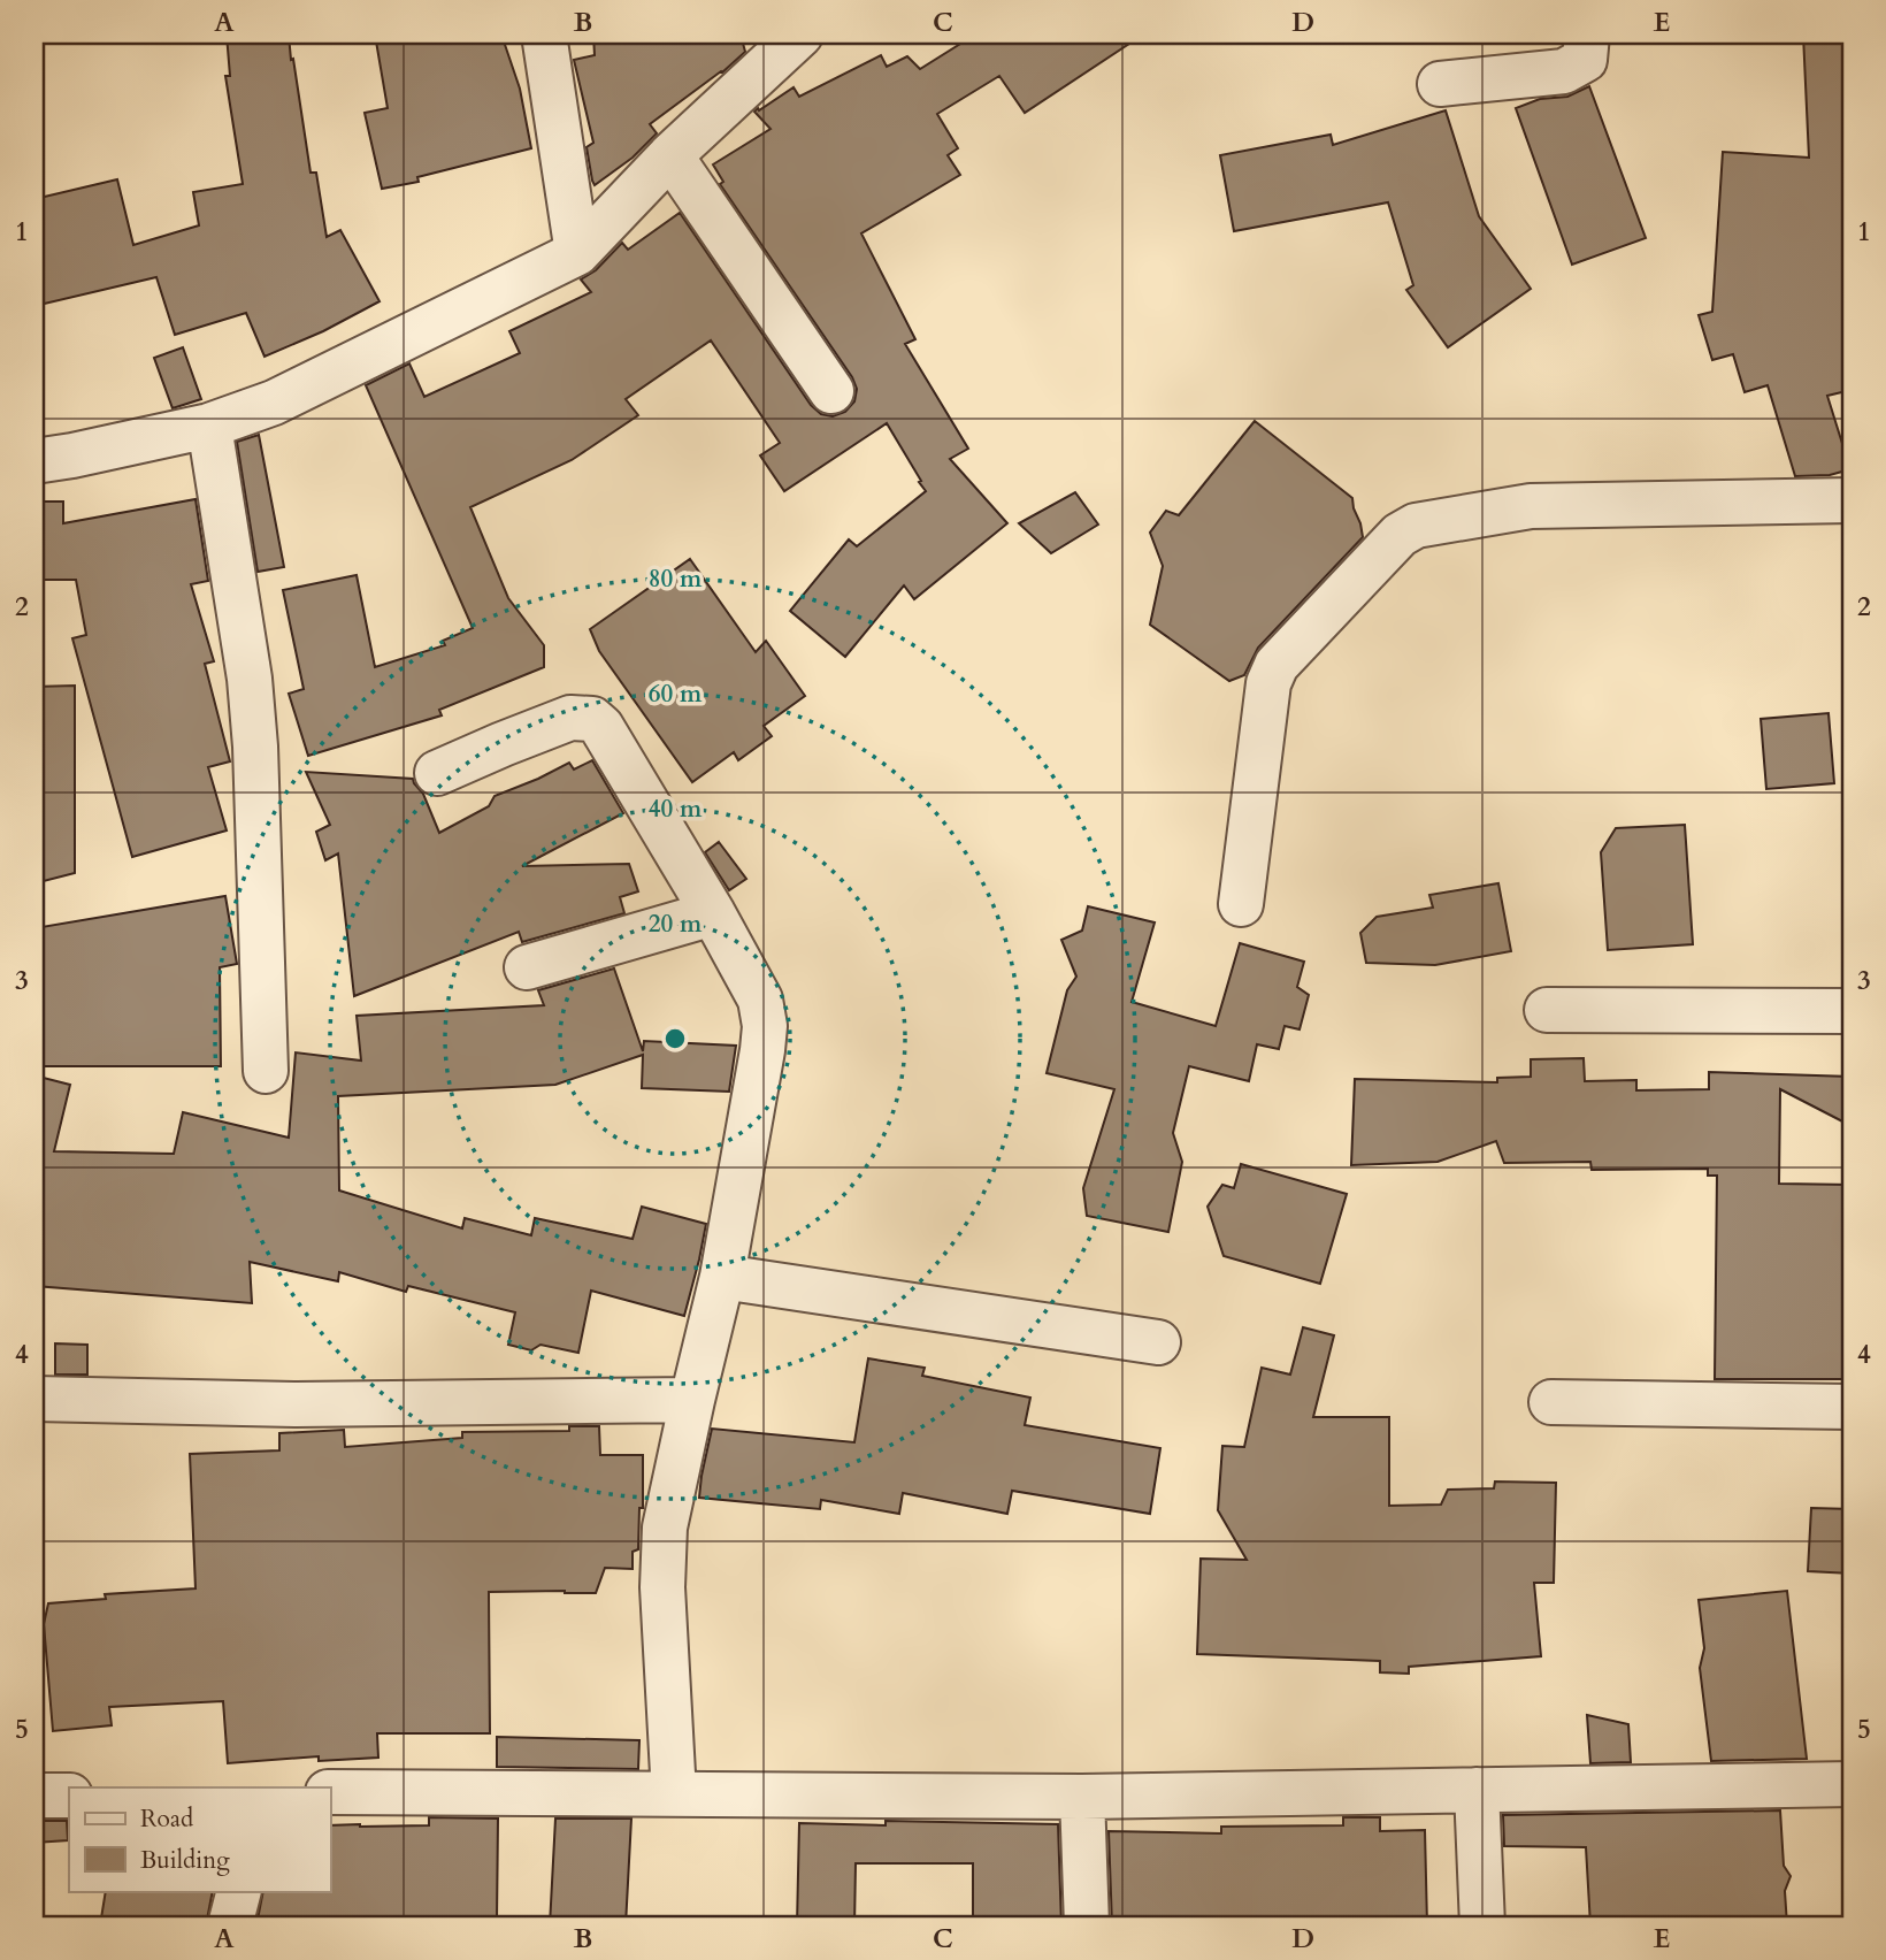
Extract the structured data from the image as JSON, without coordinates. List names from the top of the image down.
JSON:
{
  "legend": ["Road", "Building"],
  "grid": {
    "columns": [
      "A",
      "B",
      "C",
      "D",
      "E"
    ],
    "rows": [
      "1",
      "2",
      "3",
      "4",
      "5"
    ]
  },
  "rings": [
    "80 m",
    "60 m",
    "40 m",
    "20 m"
  ]
}
